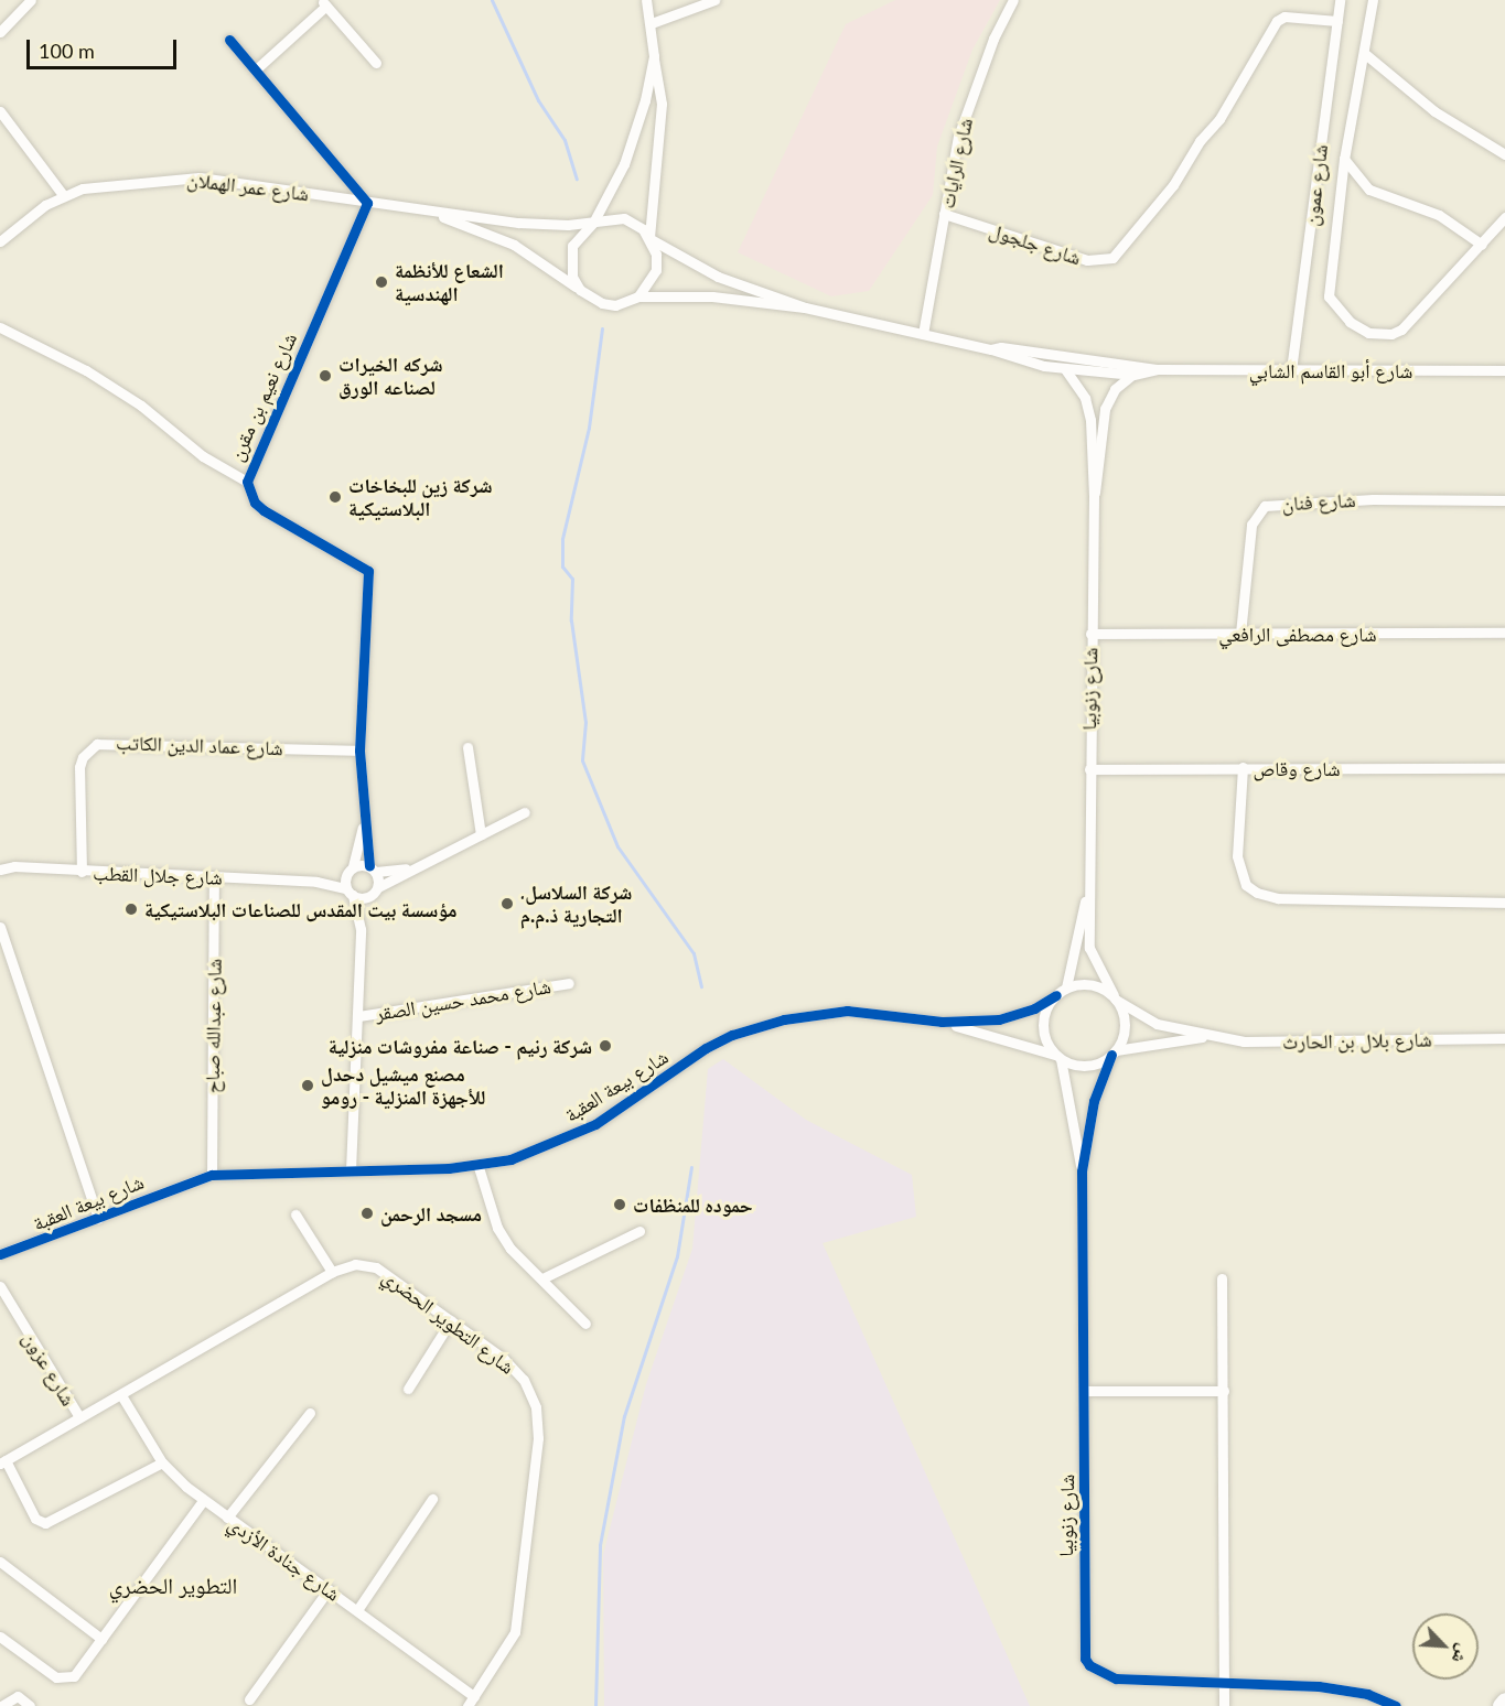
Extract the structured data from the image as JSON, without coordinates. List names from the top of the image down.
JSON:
{
  "streets": {
    "street": [
      "شارع الرايات",
      "شارع عمون",
      "شارع عمر الهملان",
      "شارع جلجول",
      "شارع أبو القاسم الشابي",
      "شارع نعيم بن مقرن",
      "شارع فنان",
      "شارع مصطفى الرافعي",
      "شارع زنوبيا",
      "شارع عماد الدين الكاتب",
      "شارع وقاص",
      "شارع جلال القطب",
      "شارع محمد حسين الصقر",
      "شارع عبدالله صباح",
      "شارع بلال بن الحارث",
      "شارع بيعة العقبة",
      "شارع التطوير الحضري",
      "شارع عزون",
      "شارع جنادة الأزدي"
    ]
  },
  "crossings": [
    ["شارع الرايات", "شارع جلجول"],
    ["شارع الرايات", "شارع أبو القاسم الشابي"],
    ["شارع عمون", "شارع جلجول"],
    ["شارع عمون", "شارع أبو القاسم الشابي"],
    ["شارع عمر الهملان", "شارع أبو القاسم الشابي"],
    ["شارع عمر الهملان", "شارع نعيم بن مقرن"],
    ["شارع أبو القاسم الشابي", "شارع زنوبيا"],
    ["شارع نعيم بن مقرن", "شارع عماد الدين الكاتب"],
    ["شارع نعيم بن مقرن", "شارع جلال القطب"],
    ["شارع فنان", "شارع مصطفى الرافعي"],
    ["شارع مصطفى الرافعي", "شارع زنوبيا"],
    ["شارع زنوبيا", "شارع وقاص"],
    ["شارع زنوبيا", "شارع بلال بن الحارث"],
    ["شارع زنوبيا", "شارع بيعة العقبة"],
    ["شارع عماد الدين الكاتب", "شارع جلال القطب"],
    ["شارع جلال القطب", "شارع عبدالله صباح"],
    ["شارع عبدالله صباح", "شارع بيعة العقبة"],
    ["شارع بلال بن الحارث", "شارع بيعة العقبة"],
    ["شارع التطوير الحضري", "شارع عزون"],
    ["شارع التطوير الحضري", "شارع جنادة الأزدي"]
  ],
  "districts": ["التطوير الحضري"],
  "places": [
    "الشعاع للأنظمة الهندسية",
    "شركه الخيرات لصناعه الورق",
    "شركة زين للبخاخات البلاستيكية",
    ".شركة السلاسل التجارية ذ.م.م",
    "مؤسسة بيت المقدس للصناعات البلاستيكية",
    "شركة رنيم - صناعة مفروشات منزلية",
    "مصنع ميشيل دحدل للأجهزة المنزلية - رومو",
    "حموده للمنظفات",
    "مسجد الرحمن"
  ],
  "scale_bar": "100 m",
  "north": "bottom right"
}
